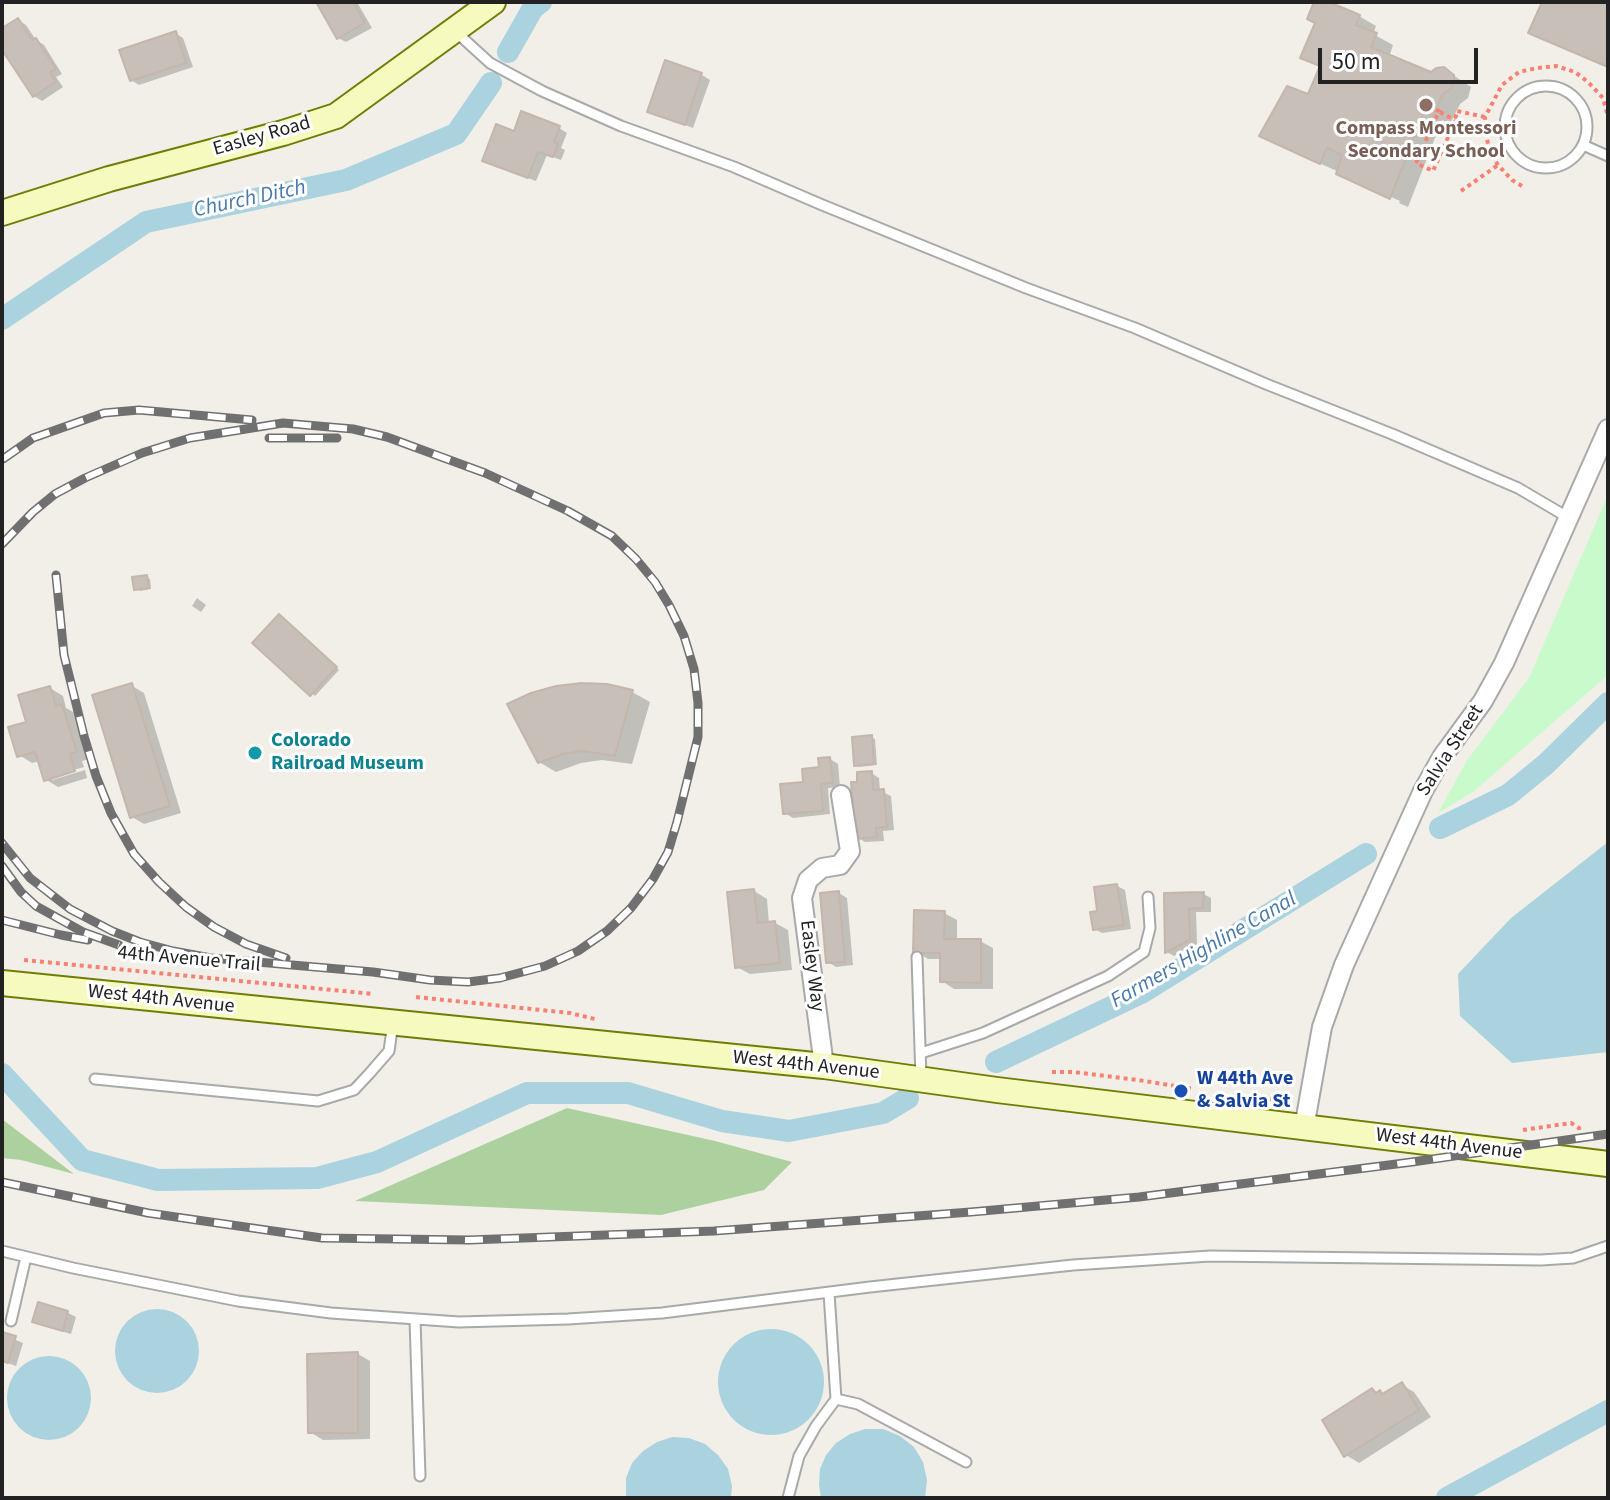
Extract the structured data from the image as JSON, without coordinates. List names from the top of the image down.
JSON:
{
  "streets": {
    "street": [
      "Easley Road",
      "Salvia Street",
      "Easley Way",
      "West 44th Avenue"
    ],
    "path": ["44th Avenue Trail"]
  },
  "crossings": [
    ["Salvia Street", "West 44th Avenue"],
    ["Easley Way", "West 44th Avenue"]
  ],
  "water": ["Church Ditch", "Farmers Highline Canal"],
  "places": ["Compass Montessori Secondary School", "Colorado Railroad Museum", "W 44th Ave & Salvia St"],
  "scale_bar": "50 m"
}
